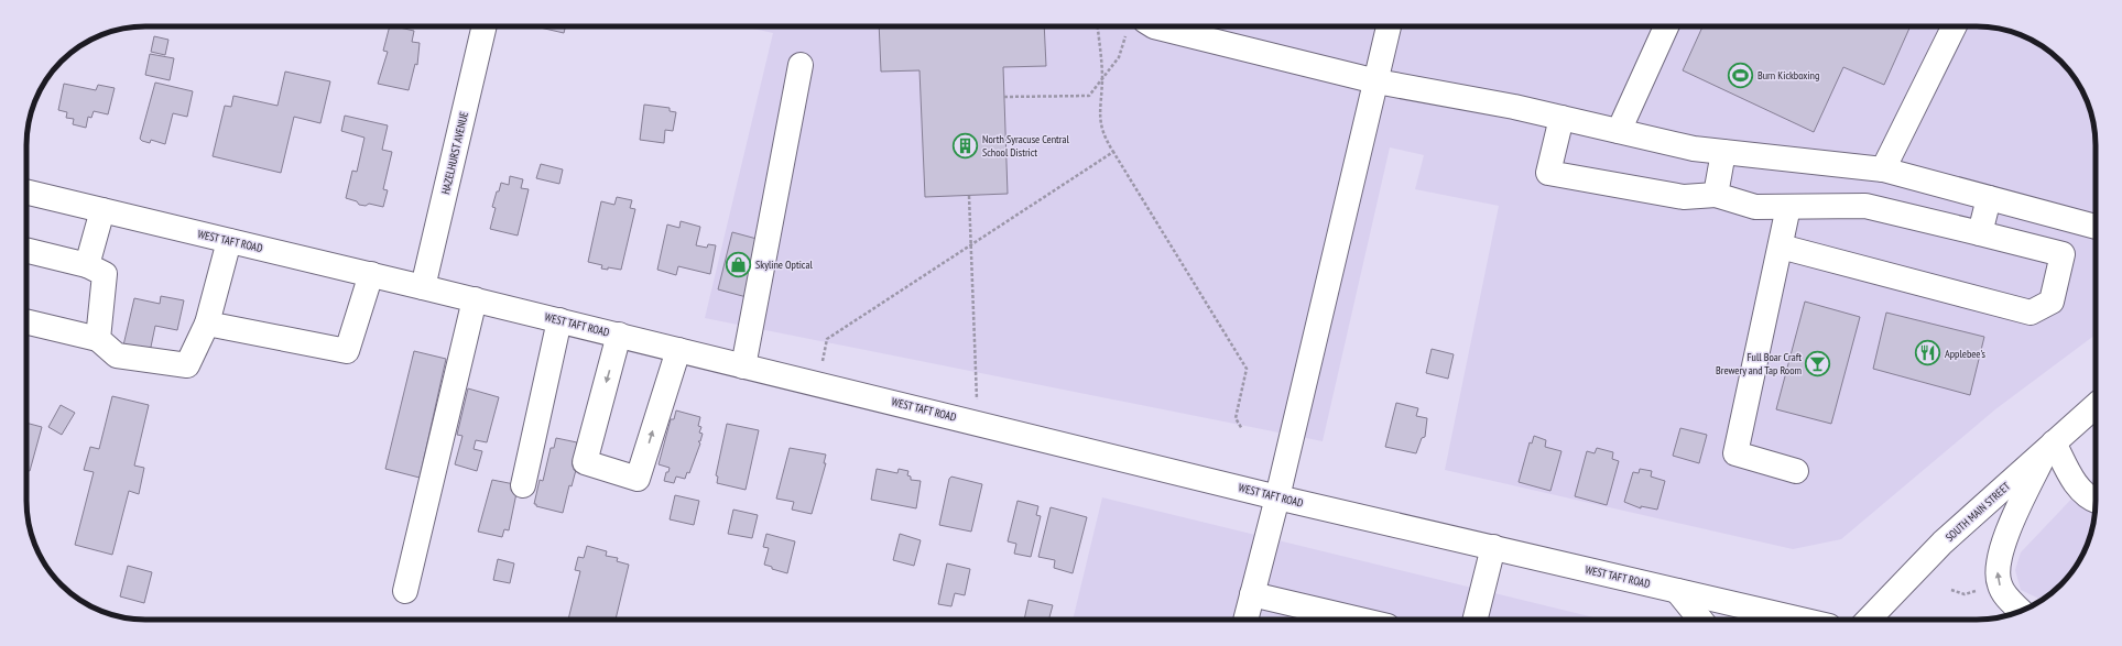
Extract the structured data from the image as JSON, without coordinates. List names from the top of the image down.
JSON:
{
  "streets": {
    "main road": ["HAZELHURST AVENUE", "WEST TAFT ROAD", "SOUTH MAIN STREET"]
  },
  "crossings": [
    ["HAZELHURST AVENUE", "WEST TAFT ROAD"]
  ],
  "places": {
    "sports": ["Burn Kickboxing"],
    "building": ["North Syracuse Central School District"],
    "shop": ["Skyline Optical"],
    "restaurant": ["Applebee's"],
    "bar": ["Full Boar Craft Brewery and Tap Room"]
  }
}
